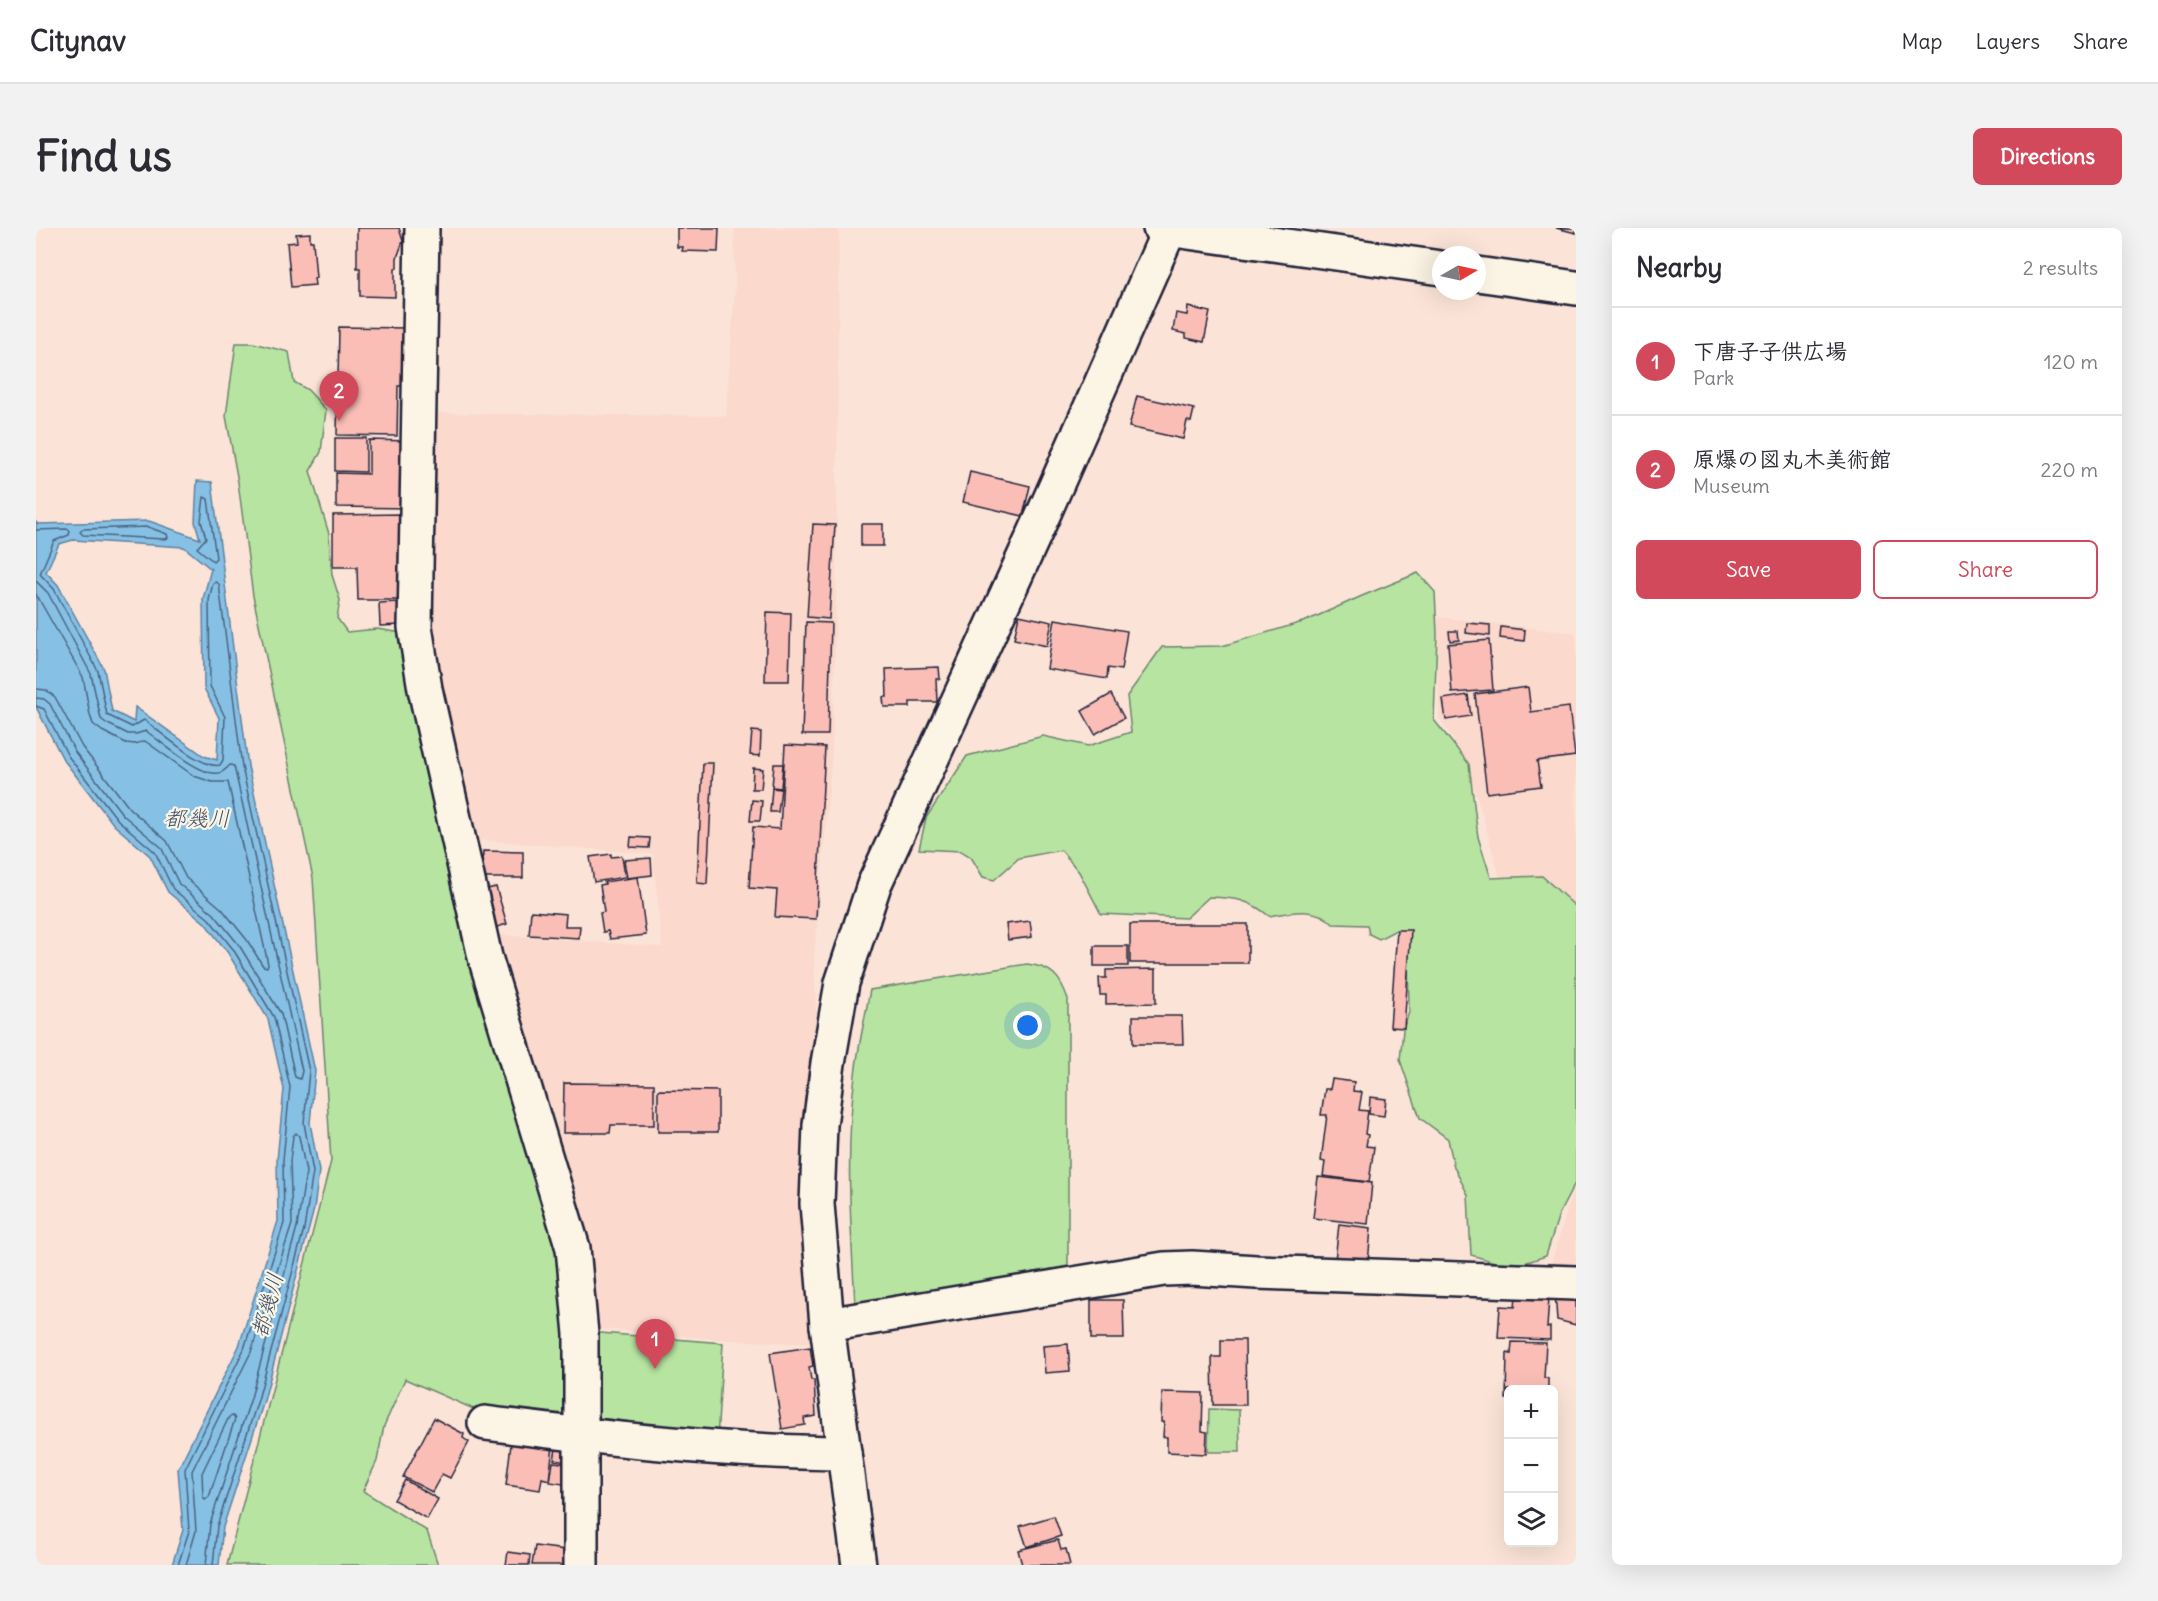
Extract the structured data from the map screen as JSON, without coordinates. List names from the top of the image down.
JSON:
{
  "water": ["都幾川"],
  "north": "right",
  "page": {
    "header": "Citynav",
    "nav": ["Map", "Layers", "Share"],
    "buttons": [
      "Directions",
      ["Save", "Share"]
    ],
    "title": "Find us",
    "heading": ["Nearby", "2 results"],
    "list": [
      {
        "mark": "1",
        "name": "下唐子子供広場",
        "note": "Park",
        "value": "120 m"
      },
      {
        "mark": "2",
        "name": "原爆の図丸木美術館",
        "note": "Museum",
        "value": "220 m"
      }
    ],
    "pins": ["2", "1"],
    "map_buttons": ["+", "−"]
  }
}
